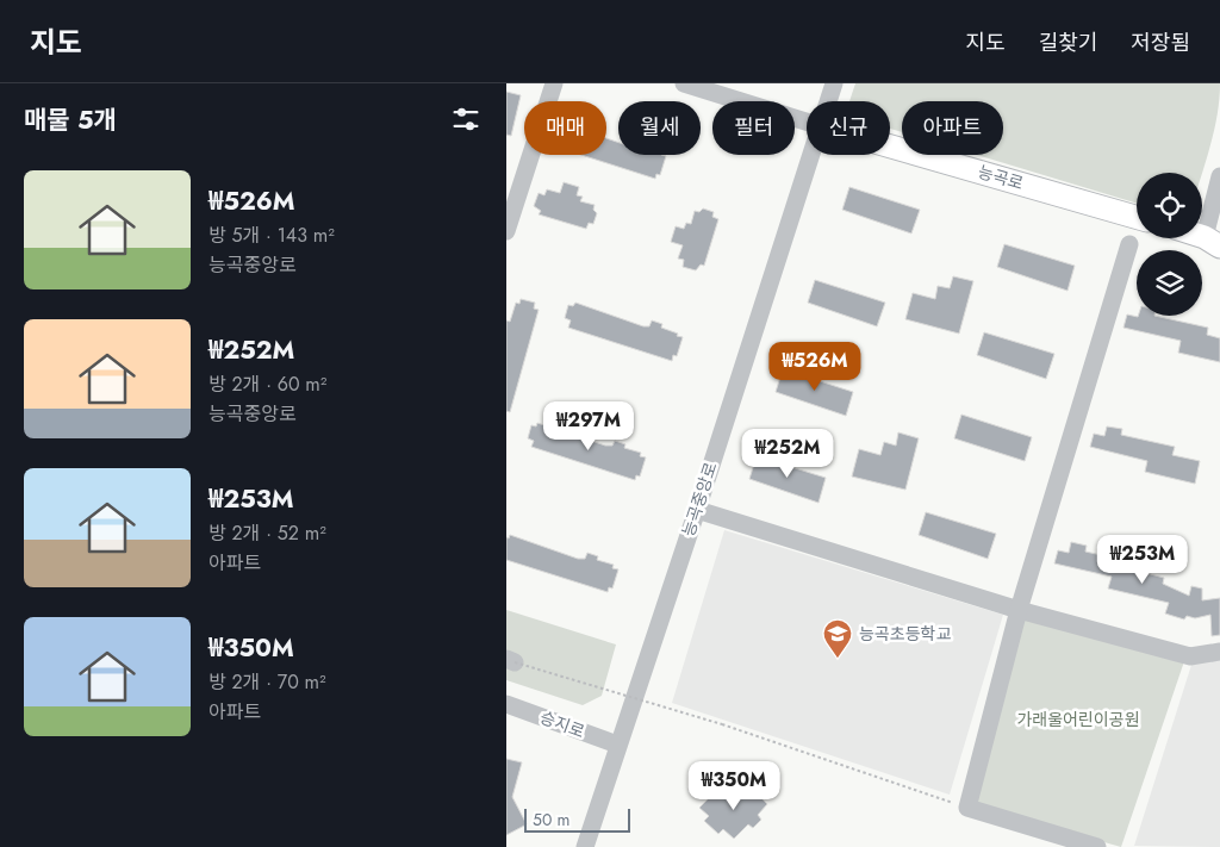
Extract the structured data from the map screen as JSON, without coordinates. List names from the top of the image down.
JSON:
{
  "streets": {
    "main road": ["능곡로"],
    "street": ["능곡중앙로", "승지로"]
  },
  "crossings": [
    ["능곡중앙로", "승지로"]
  ],
  "parks": ["가래울어린이공원"],
  "places": {
    "school or university": ["능곡초등학교"]
  },
  "scale_bar": "50 m",
  "page": {
    "header": "지도",
    "nav": ["지도", "길찾기", "저장됨"],
    "heading": "매물 5개",
    "chip": [
      "매매",
      "월세",
      "필터",
      "신규",
      "아파트"
    ],
    "list": [
      {
        "name": "₩526M",
        "note": "방 5개 · 143 m² · 능곡중앙로"
      },
      {
        "name": "₩252M",
        "note": "방 2개 · 60 m² · 능곡중앙로"
      },
      {
        "name": "₩253M",
        "note": "방 2개 · 52 m² · 아파트"
      },
      {
        "name": "₩350M",
        "note": "방 2개 · 70 m² · 아파트"
      }
    ],
    "price": [
      "₩526M",
      "₩297M",
      "₩252M",
      "₩253M",
      "₩350M"
    ],
    "scale": "50 m"
  }
}
